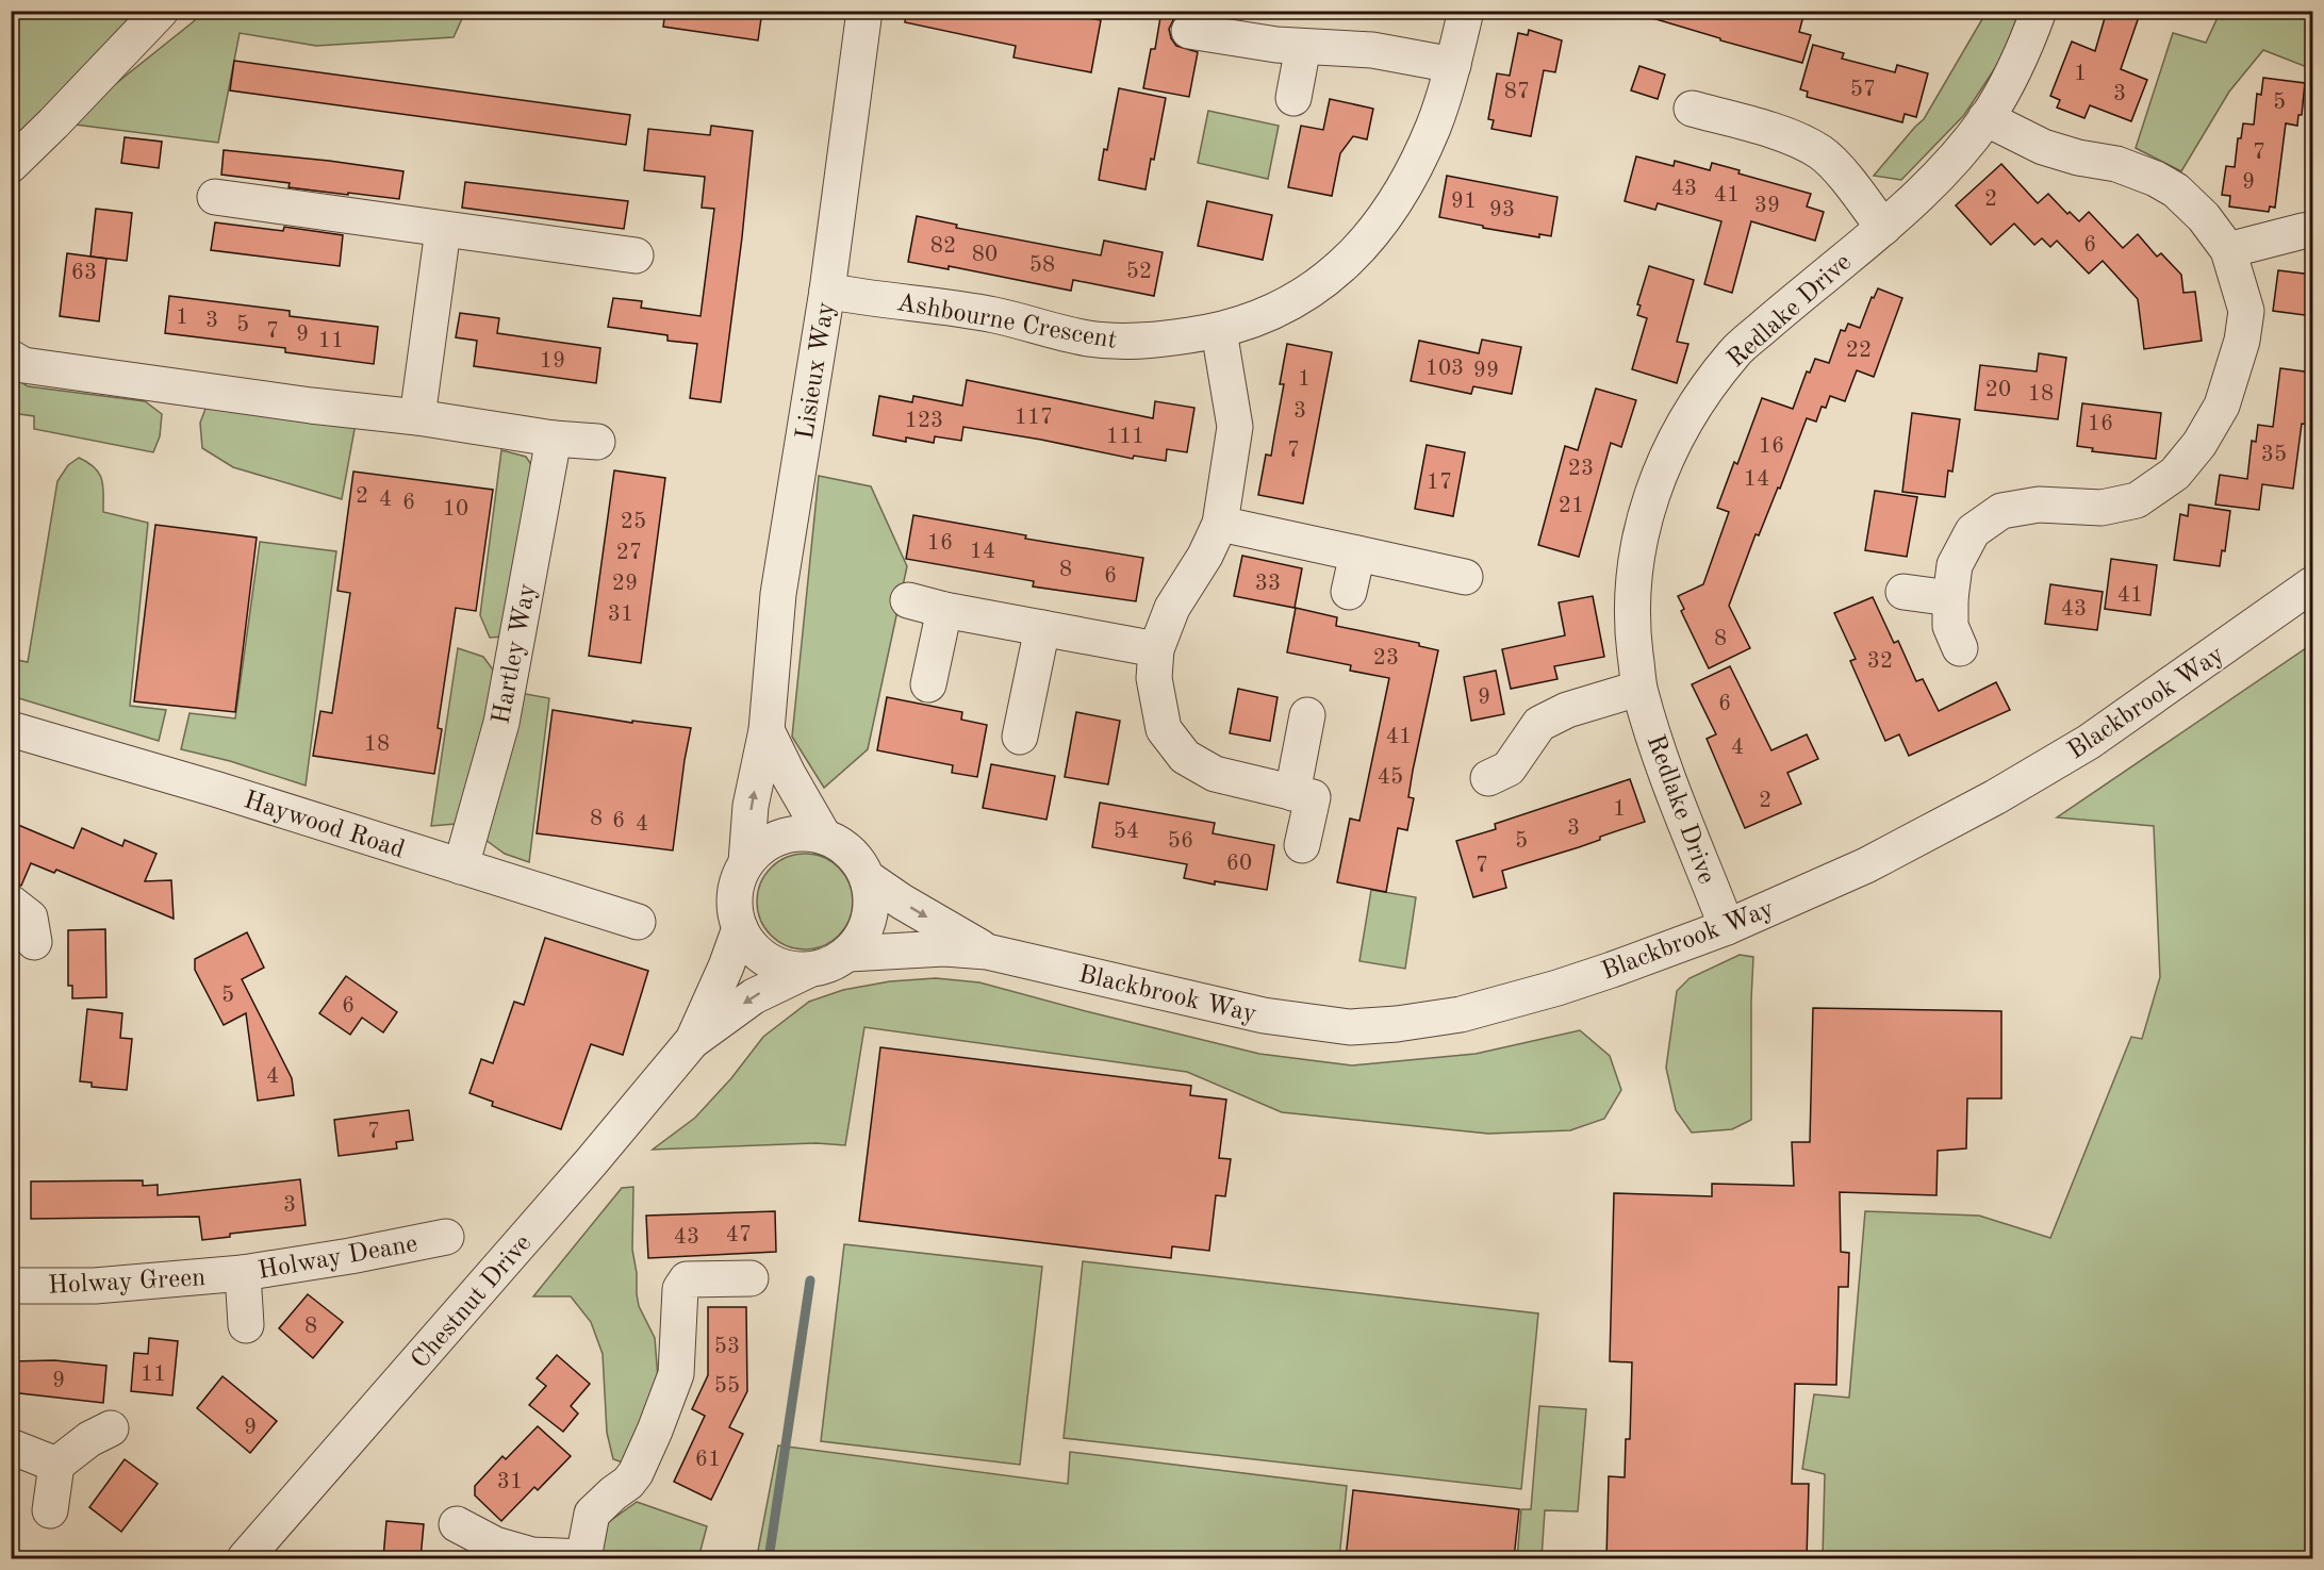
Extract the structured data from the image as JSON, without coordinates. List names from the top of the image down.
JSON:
{
  "streets": {
    "street": [
      "Redlake Drive",
      "Ashbourne Crescent",
      "Lisieux Way",
      "Hartley Way",
      "Blackbrook Way",
      "Haywood Road",
      "Holway Deane",
      "Holway Green",
      "Chestnut Drive"
    ]
  },
  "crossings": [
    ["Redlake Drive", "Blackbrook Way"],
    ["Ashbourne Crescent", "Lisieux Way"],
    ["Lisieux Way", "Blackbrook Way"],
    ["Lisieux Way", "Chestnut Drive"],
    ["Hartley Way", "Haywood Road"],
    ["Blackbrook Way", "Chestnut Drive"],
    ["Holway Deane", "Holway Green"]
  ],
  "house_numbers": [
    "1",
    "57",
    "87",
    "3",
    "5",
    "7",
    "9",
    "43",
    "41",
    "2",
    "91",
    "39",
    "93",
    "6",
    "82",
    "80",
    "58",
    "52",
    "63",
    "1",
    "3",
    "5",
    "7",
    "9",
    "11",
    "22",
    "19",
    "103",
    "99",
    "1",
    "20",
    "18",
    "3",
    "117",
    "123",
    "16",
    "111",
    "16",
    "7",
    "35",
    "23",
    "14",
    "17",
    "2",
    "4",
    "6",
    "21",
    "10",
    "25",
    "16",
    "14",
    "27",
    "8",
    "6",
    "29",
    "33",
    "41",
    "43",
    "31",
    "8",
    "23",
    "32",
    "9",
    "6",
    "41",
    "18",
    "4",
    "45",
    "2",
    "1",
    "8",
    "6",
    "4",
    "3",
    "54",
    "56",
    "5",
    "60",
    "7",
    "5",
    "6",
    "4",
    "7",
    "3",
    "47",
    "43",
    "8",
    "53",
    "11",
    "9",
    "55",
    "9",
    "61",
    "31"
  ]
}
